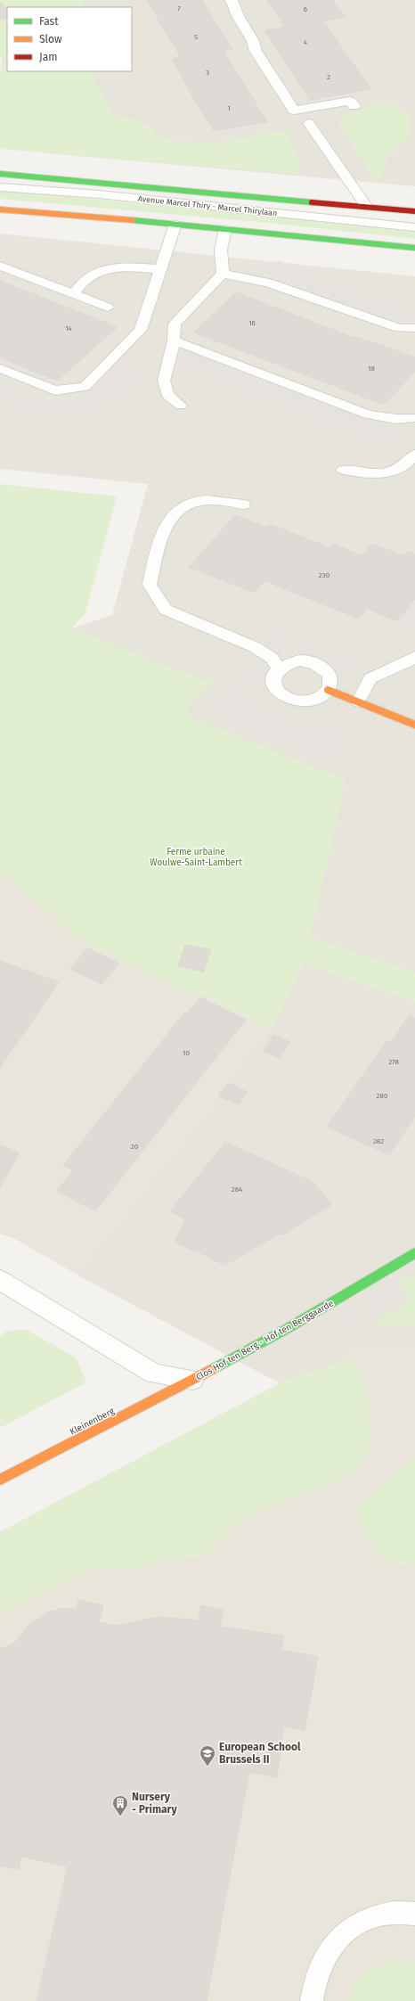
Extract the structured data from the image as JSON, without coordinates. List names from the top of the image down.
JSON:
{
  "streets": {
    "main road": ["Avenue Marcel Thiry - Marcel Thirylaan", "Clos Hof ten Berg - Hof ten Berggaarde", "Kleinenberg"]
  },
  "crossings": [
    ["Clos Hof ten Berg - Hof ten Berggaarde", "Kleinenberg"]
  ],
  "parks": ["Ferme urbaine Woulwe-Saint-Lambert"],
  "places": {
    "school or university": ["European School Brussels II"],
    "building": ["Nursery - Primary"]
  },
  "house_numbers": [
    "7",
    "6",
    "5",
    "4",
    "3",
    "2",
    "1",
    "16",
    "14",
    "18",
    "230",
    "10",
    "278",
    "280",
    "282",
    "20",
    "284"
  ],
  "legend": ["Fast", "Slow", "Jam"]
}
